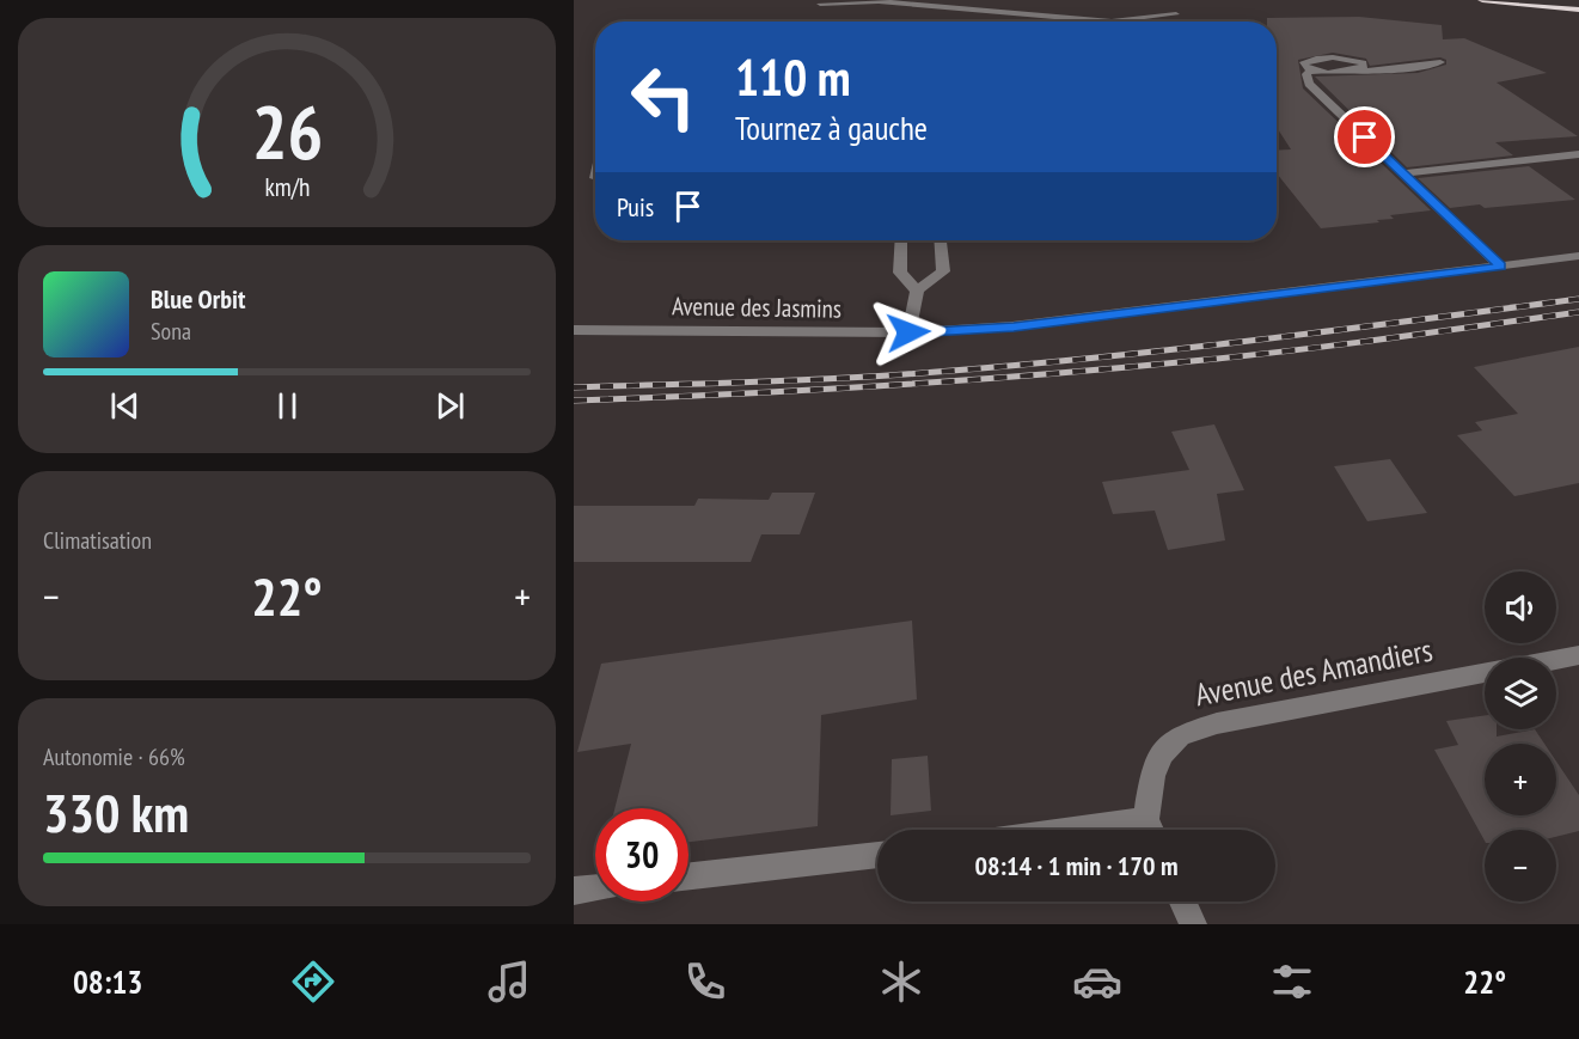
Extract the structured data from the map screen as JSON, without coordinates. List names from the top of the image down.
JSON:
{
  "streets": {
    "street": ["Avenue des Jasmins", "Avenue des Amandiers"]
  },
  "page": {
    "turn": ["110 m", "Tournez à gauche"],
    "then": "Puis",
    "song": ["Blue Orbit", "Sona"],
    "tile": [
      "Climatisation",
      ["Autonomie · 66%", "330 km"]
    ],
    "heat": ["−", "22°", "+"],
    "map_buttons": ["+", "−"],
    "limit": "30",
    "trip": "08:14 · 1 min · 170 m",
    "tabs": ["08:13", "22°"],
    "gauge": ["26", "km/h"]
  }
}
